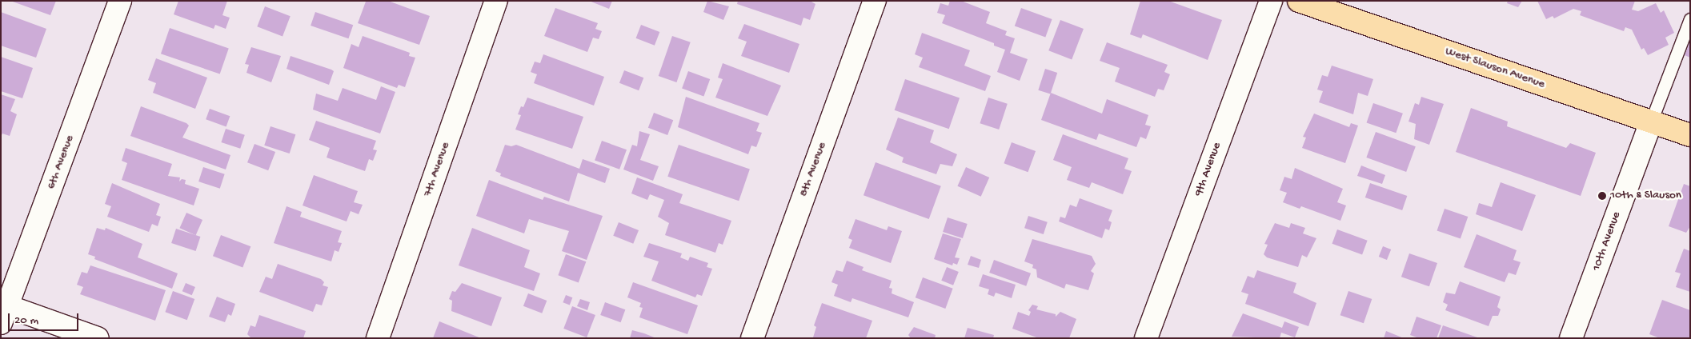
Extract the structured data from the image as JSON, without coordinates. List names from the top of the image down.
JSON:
{
  "streets": {
    "main road": ["West Slauson Avenue"],
    "street": [
      "6th Avenue",
      "7th Avenue",
      "8th Avenue",
      "9th Avenue",
      "10th Avenue"
    ]
  },
  "crossings": [
    ["West Slauson Avenue", "10th Avenue"]
  ],
  "places": ["10th & Slauson"],
  "scale_bar": "20 m"
}
